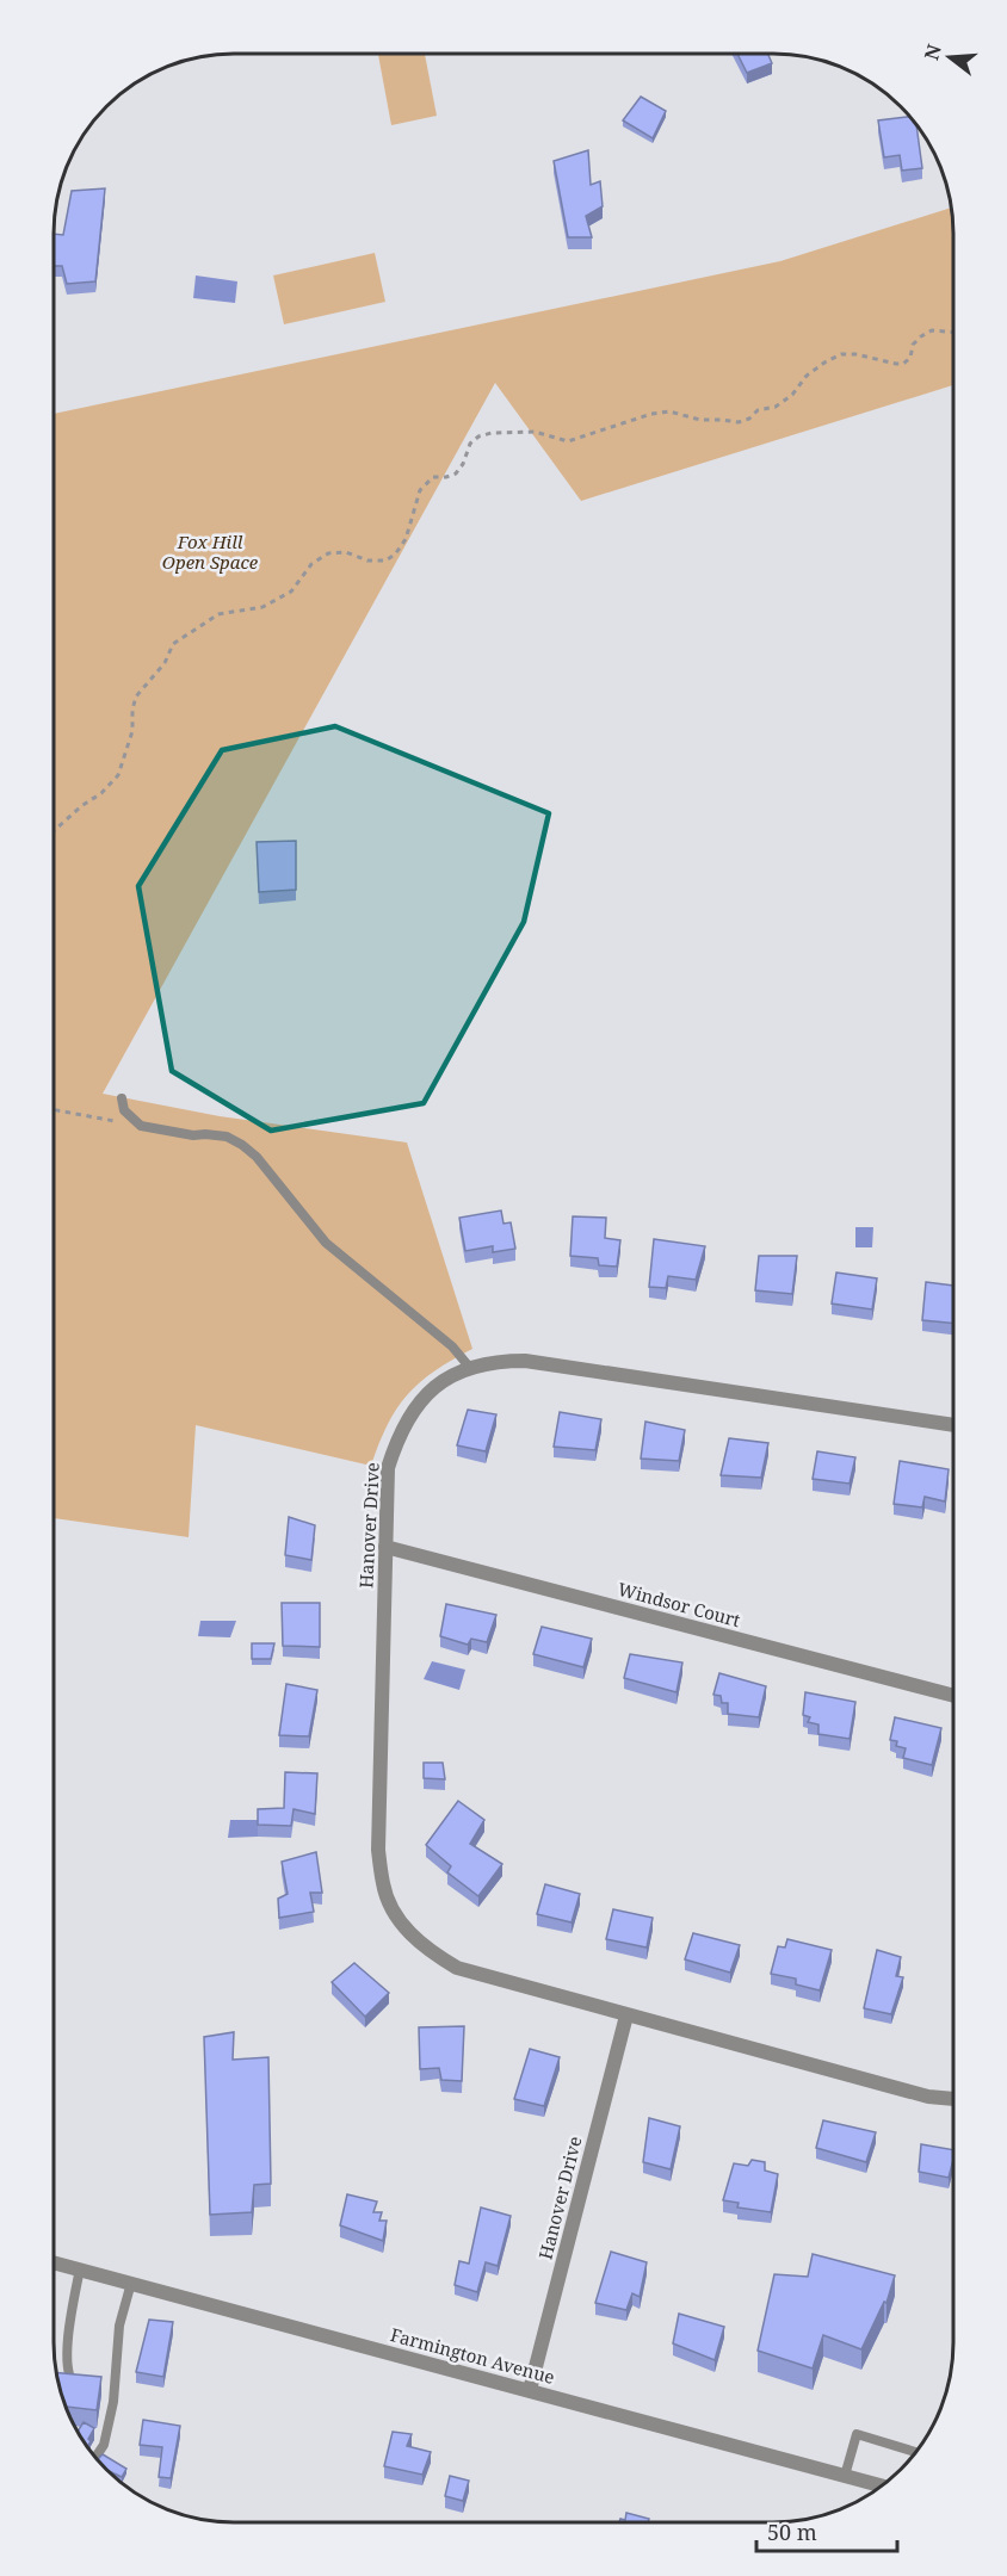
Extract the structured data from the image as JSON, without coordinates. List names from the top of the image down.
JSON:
{
  "streets": {
    "street": ["Hanover Drive", "Windsor Court", "Farmington Avenue"]
  },
  "crossings": [
    ["Hanover Drive", "Windsor Court"],
    ["Hanover Drive", "Farmington Avenue"]
  ],
  "parks": ["Fox Hill Open Space"],
  "scale_bar": "50 m",
  "north": "left"
}
